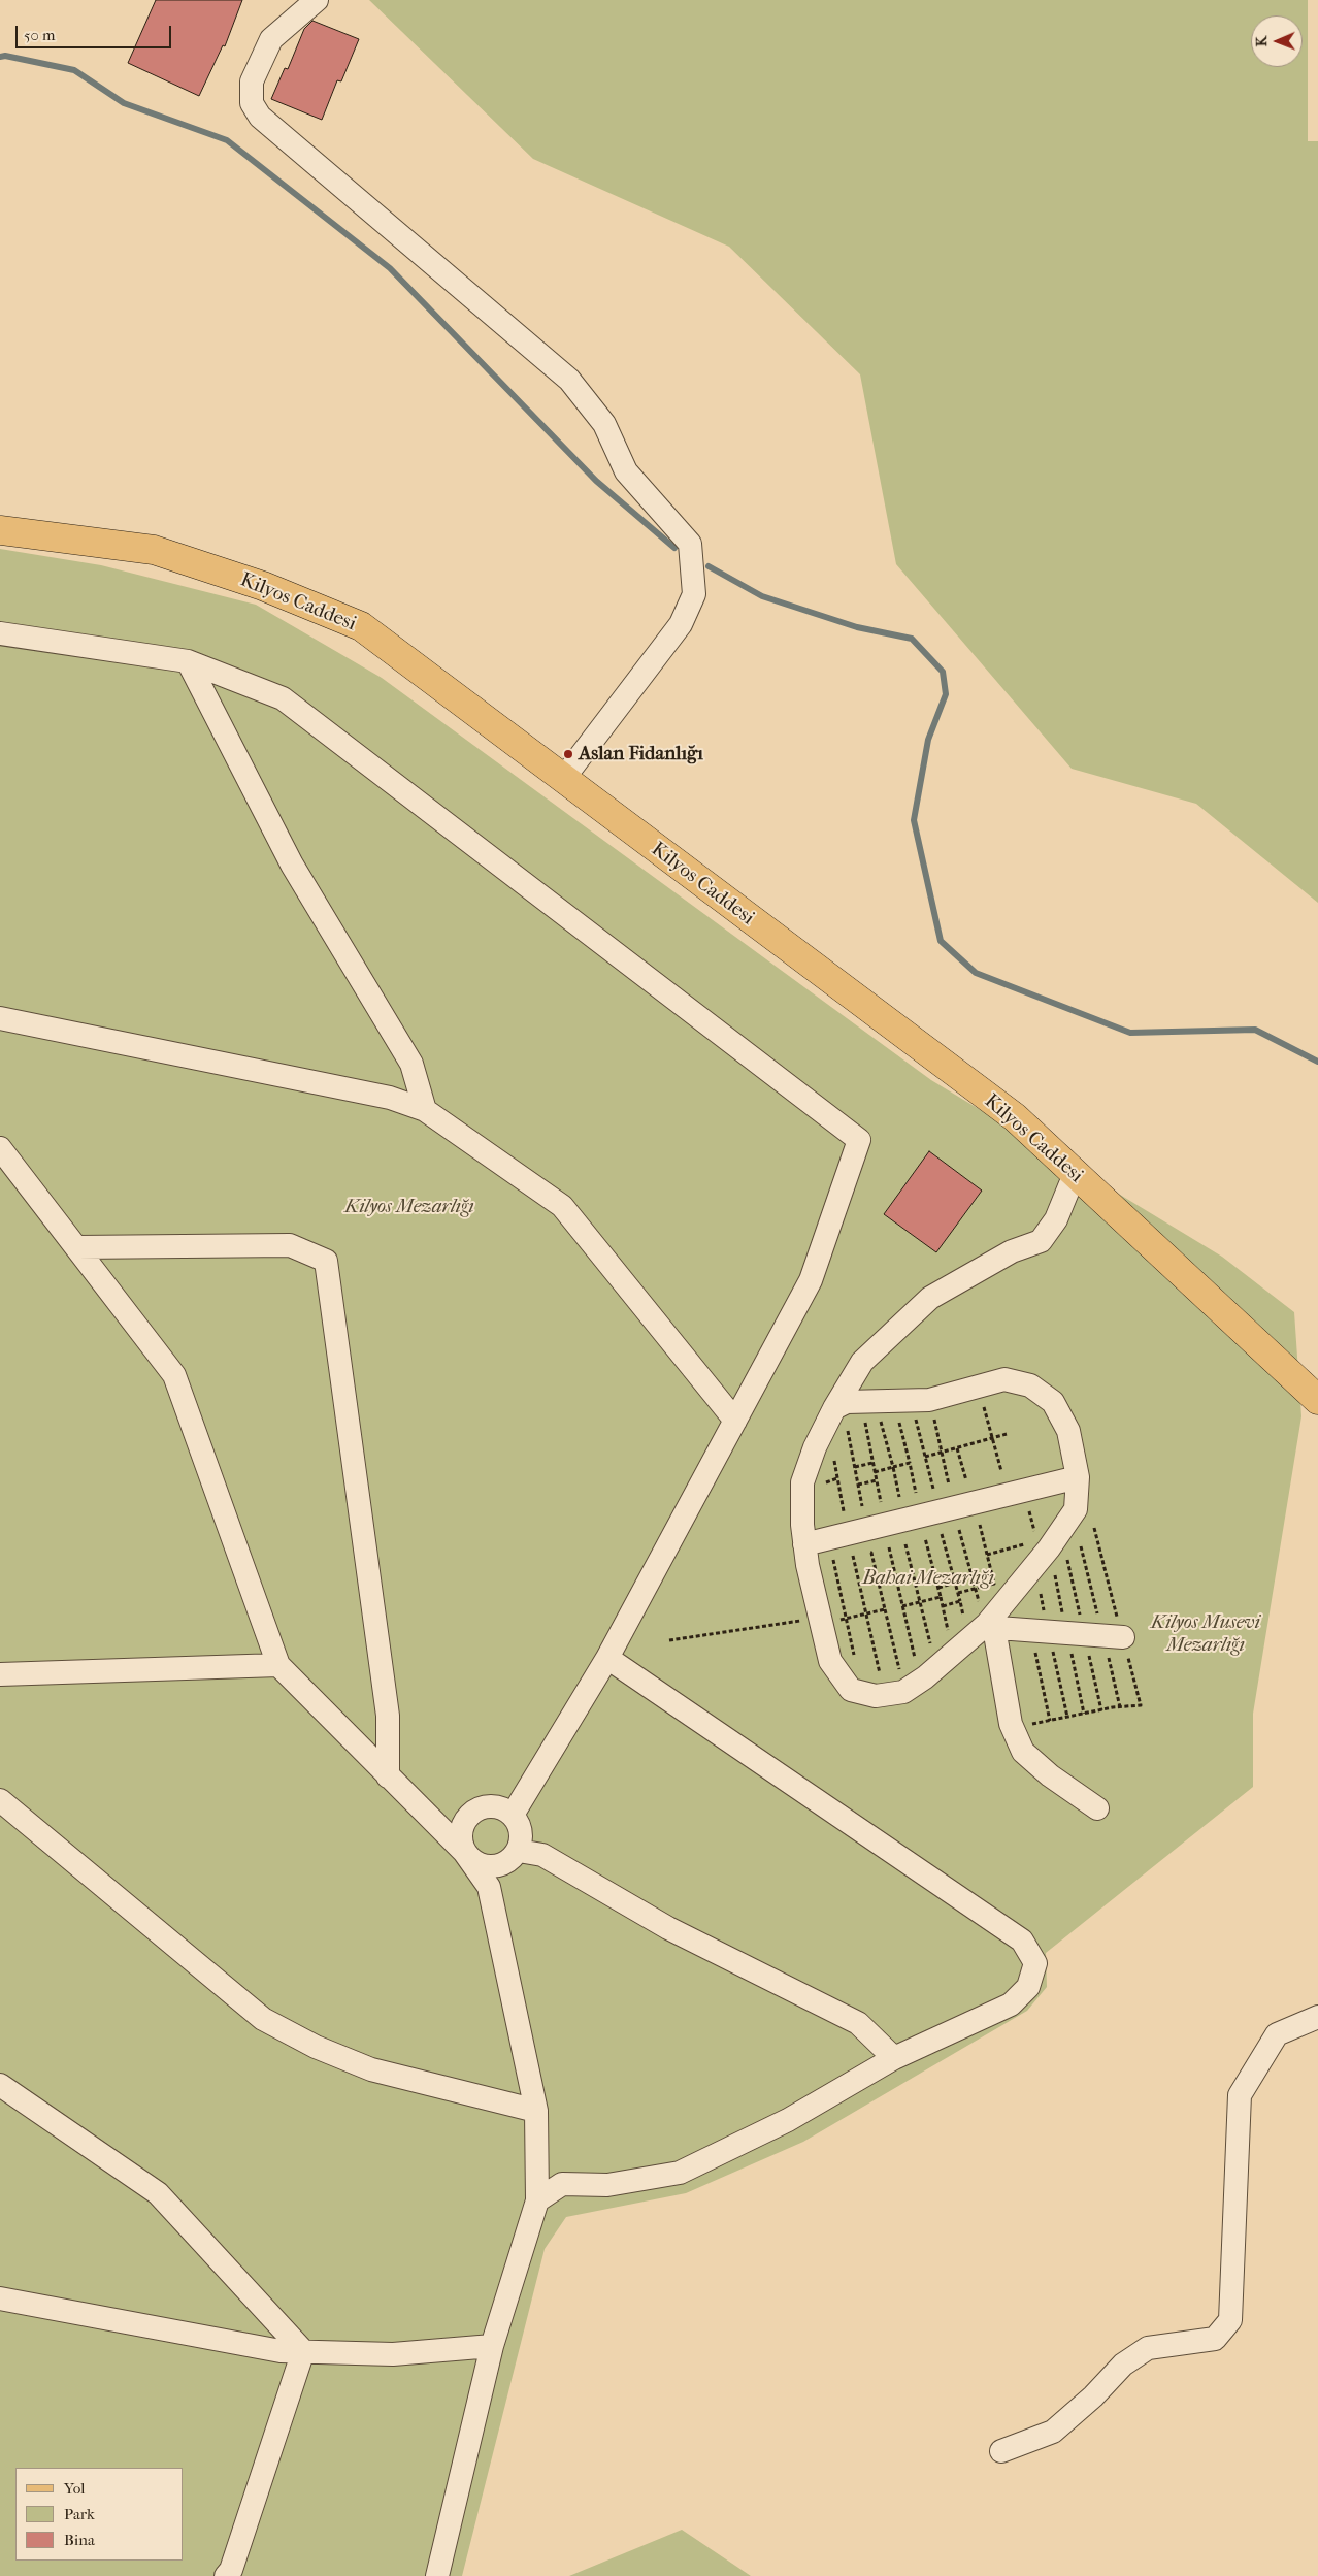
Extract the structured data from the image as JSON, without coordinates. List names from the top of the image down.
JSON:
{
  "streets": {
    "main road": ["Kilyos Caddesi"]
  },
  "parks": ["Kilyos Mezarlığı", "Bahai Mezarlığı", "Kilyos Musevi Mezarlığı"],
  "places": ["Aslan Fidanlığı"],
  "legend": ["Yol", "Park", "Bina"],
  "scale_bar": "50 m",
  "north": "left"
}
